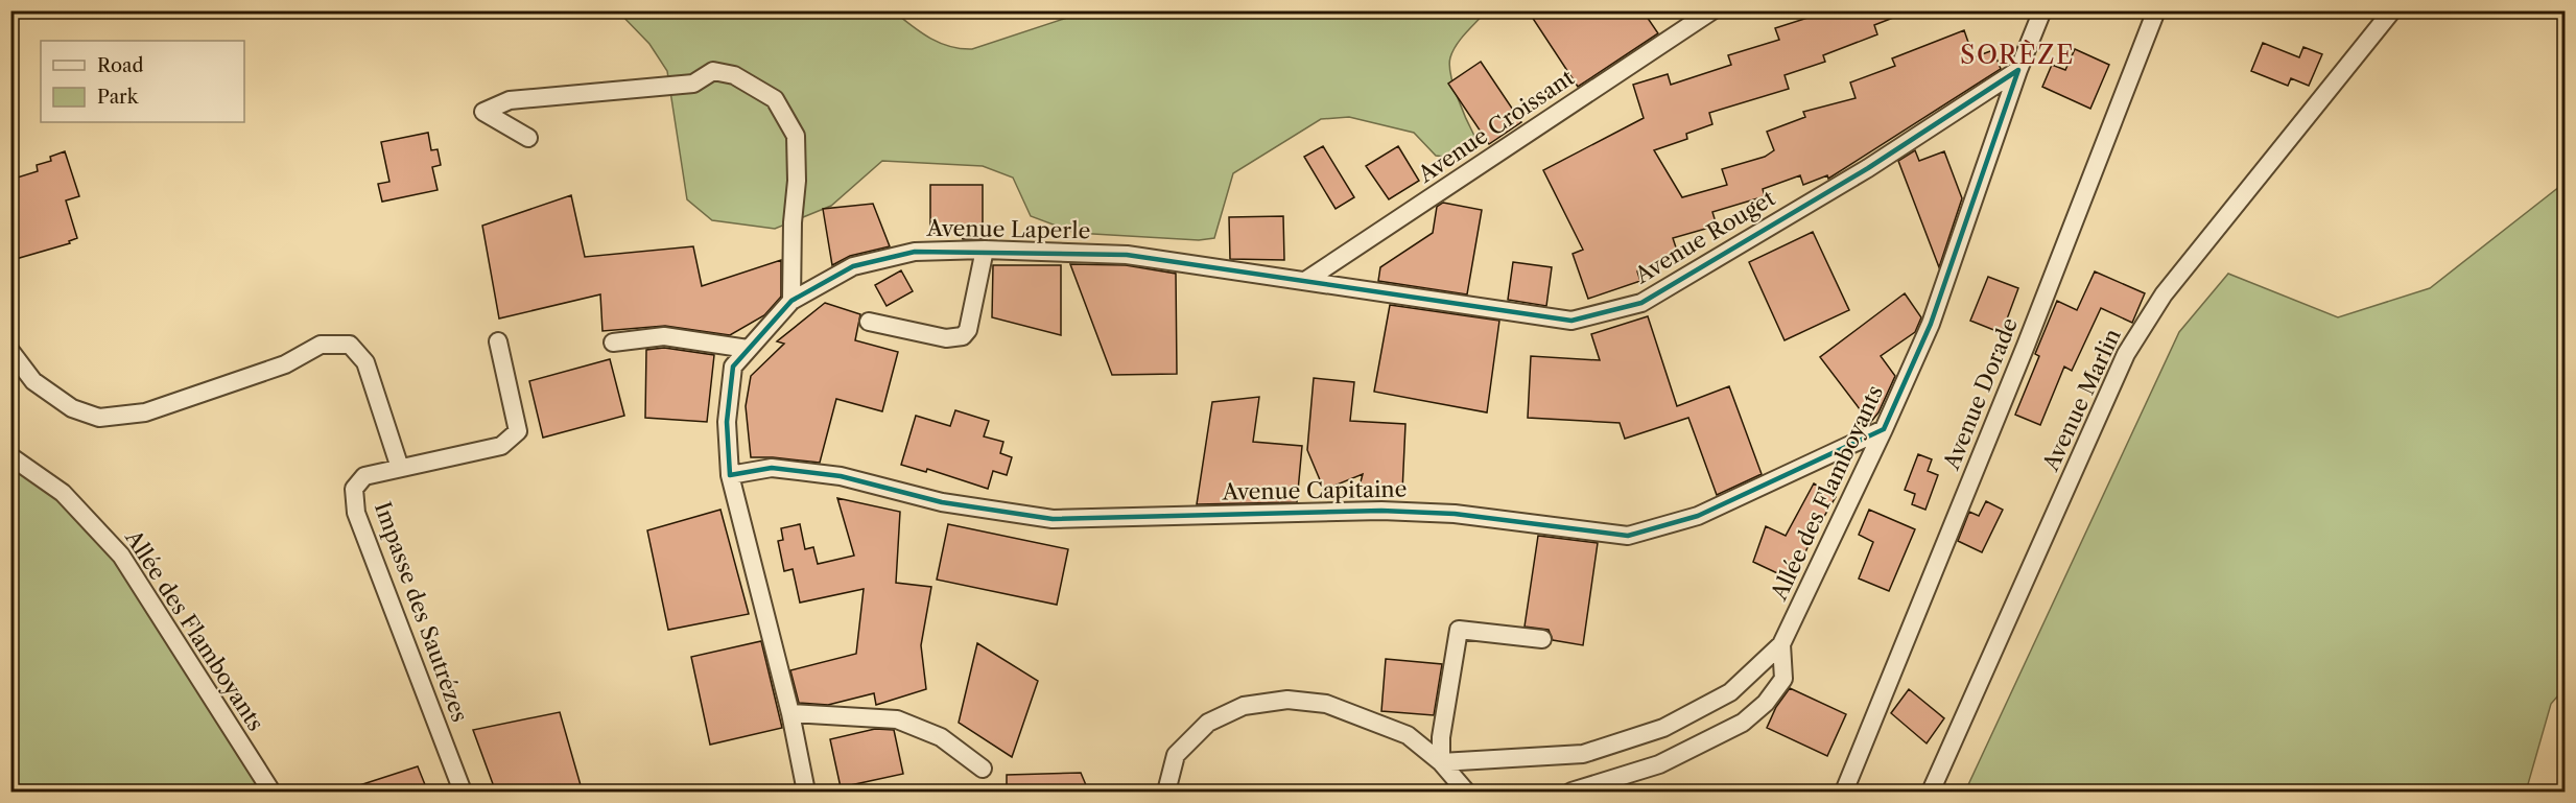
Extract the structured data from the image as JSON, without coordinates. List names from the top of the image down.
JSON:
{
  "streets": {
    "street": [
      "Avenue Croissant",
      "Avenue Laperle",
      "Avenue Rouget",
      "Avenue Dorade",
      "Avenue Marlin",
      "Avenue Capitaine",
      "Allée des Flamboyants",
      "Impasse des Sautrézes"
    ]
  },
  "crossings": [
    ["Avenue Croissant", "Avenue Laperle"],
    ["Avenue Croissant", "Avenue Rouget"],
    ["Avenue Laperle", "Avenue Rouget"],
    ["Avenue Laperle", "Avenue Capitaine"],
    ["Avenue Rouget", "Allée des Flamboyants"],
    ["Avenue Capitaine", "Allée des Flamboyants"]
  ],
  "districts": ["SORÈZE"],
  "legend": ["Road", "Park"]
}
